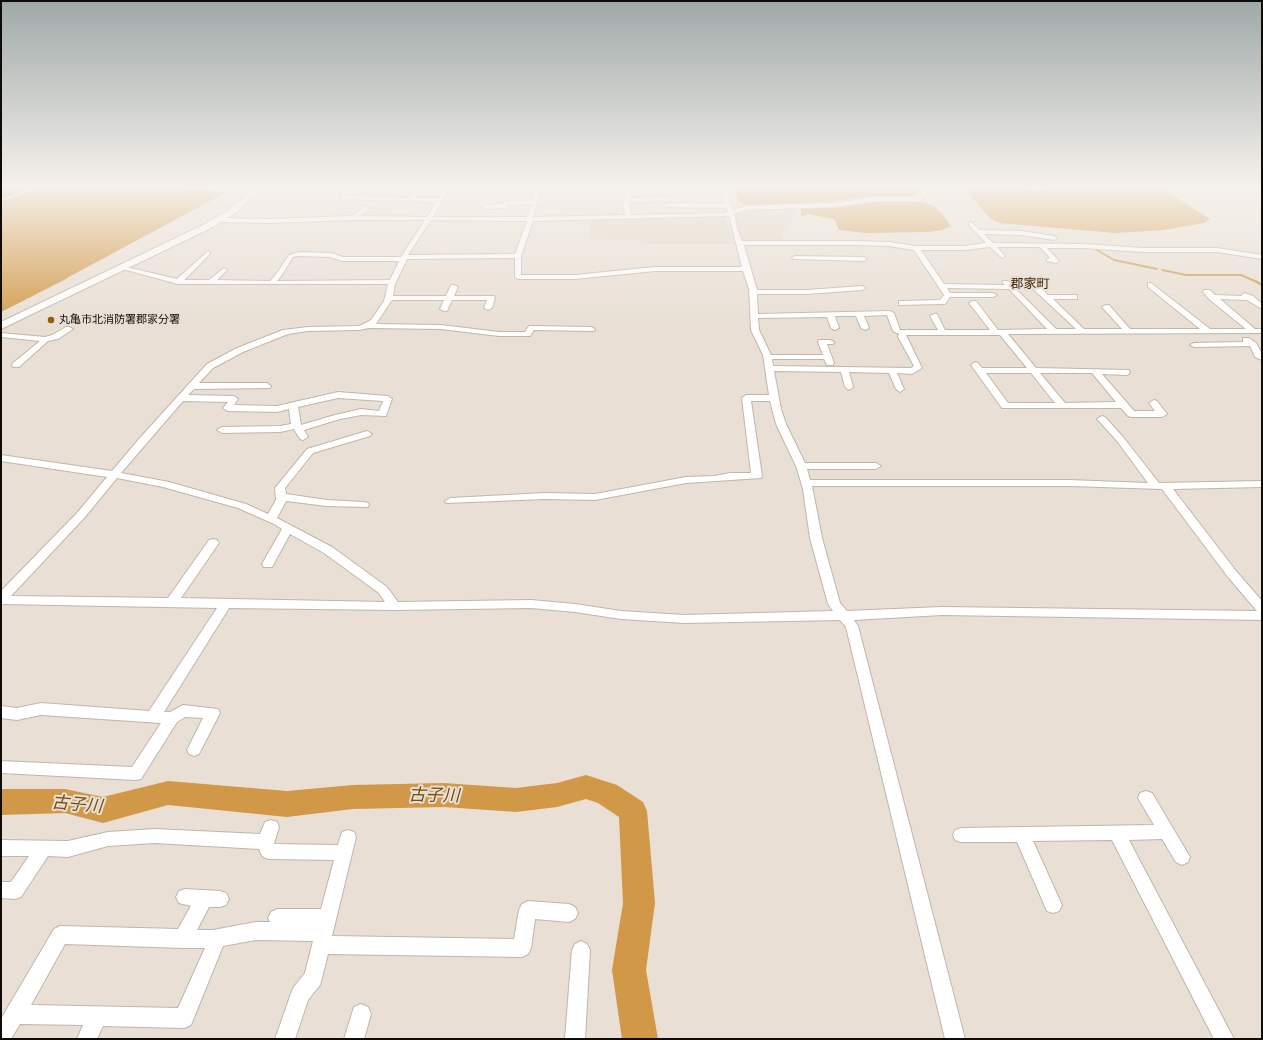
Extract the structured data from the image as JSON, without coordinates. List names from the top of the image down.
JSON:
{
  "districts": ["郡家町"],
  "water": ["古子川"],
  "places": ["丸亀市北消防署郡家分署"]
}
